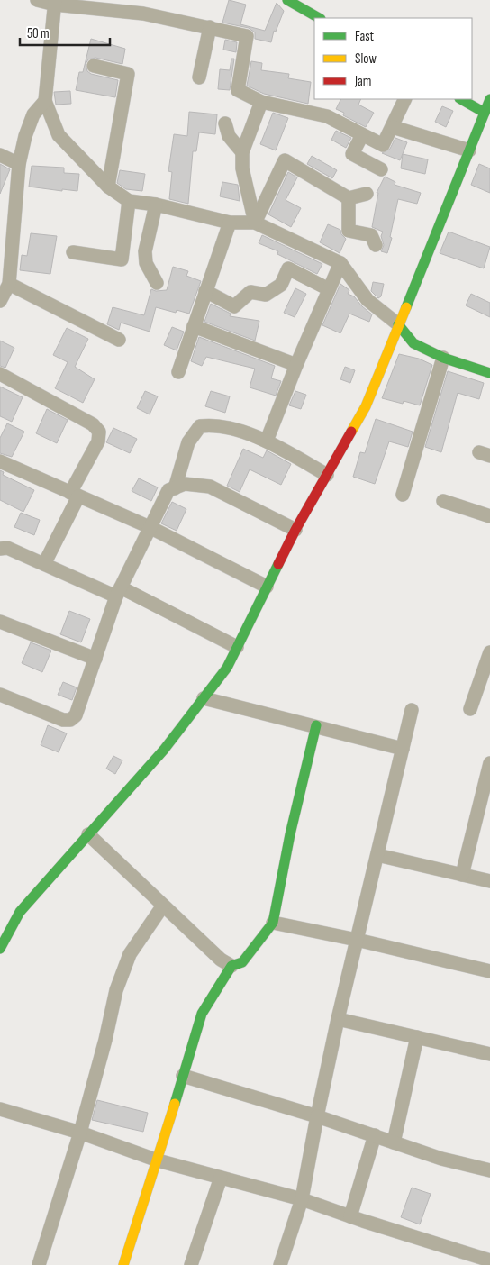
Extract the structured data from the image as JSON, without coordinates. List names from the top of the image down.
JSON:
{
  "legend": ["Fast", "Slow", "Jam"],
  "scale_bar": "50 m"
}
